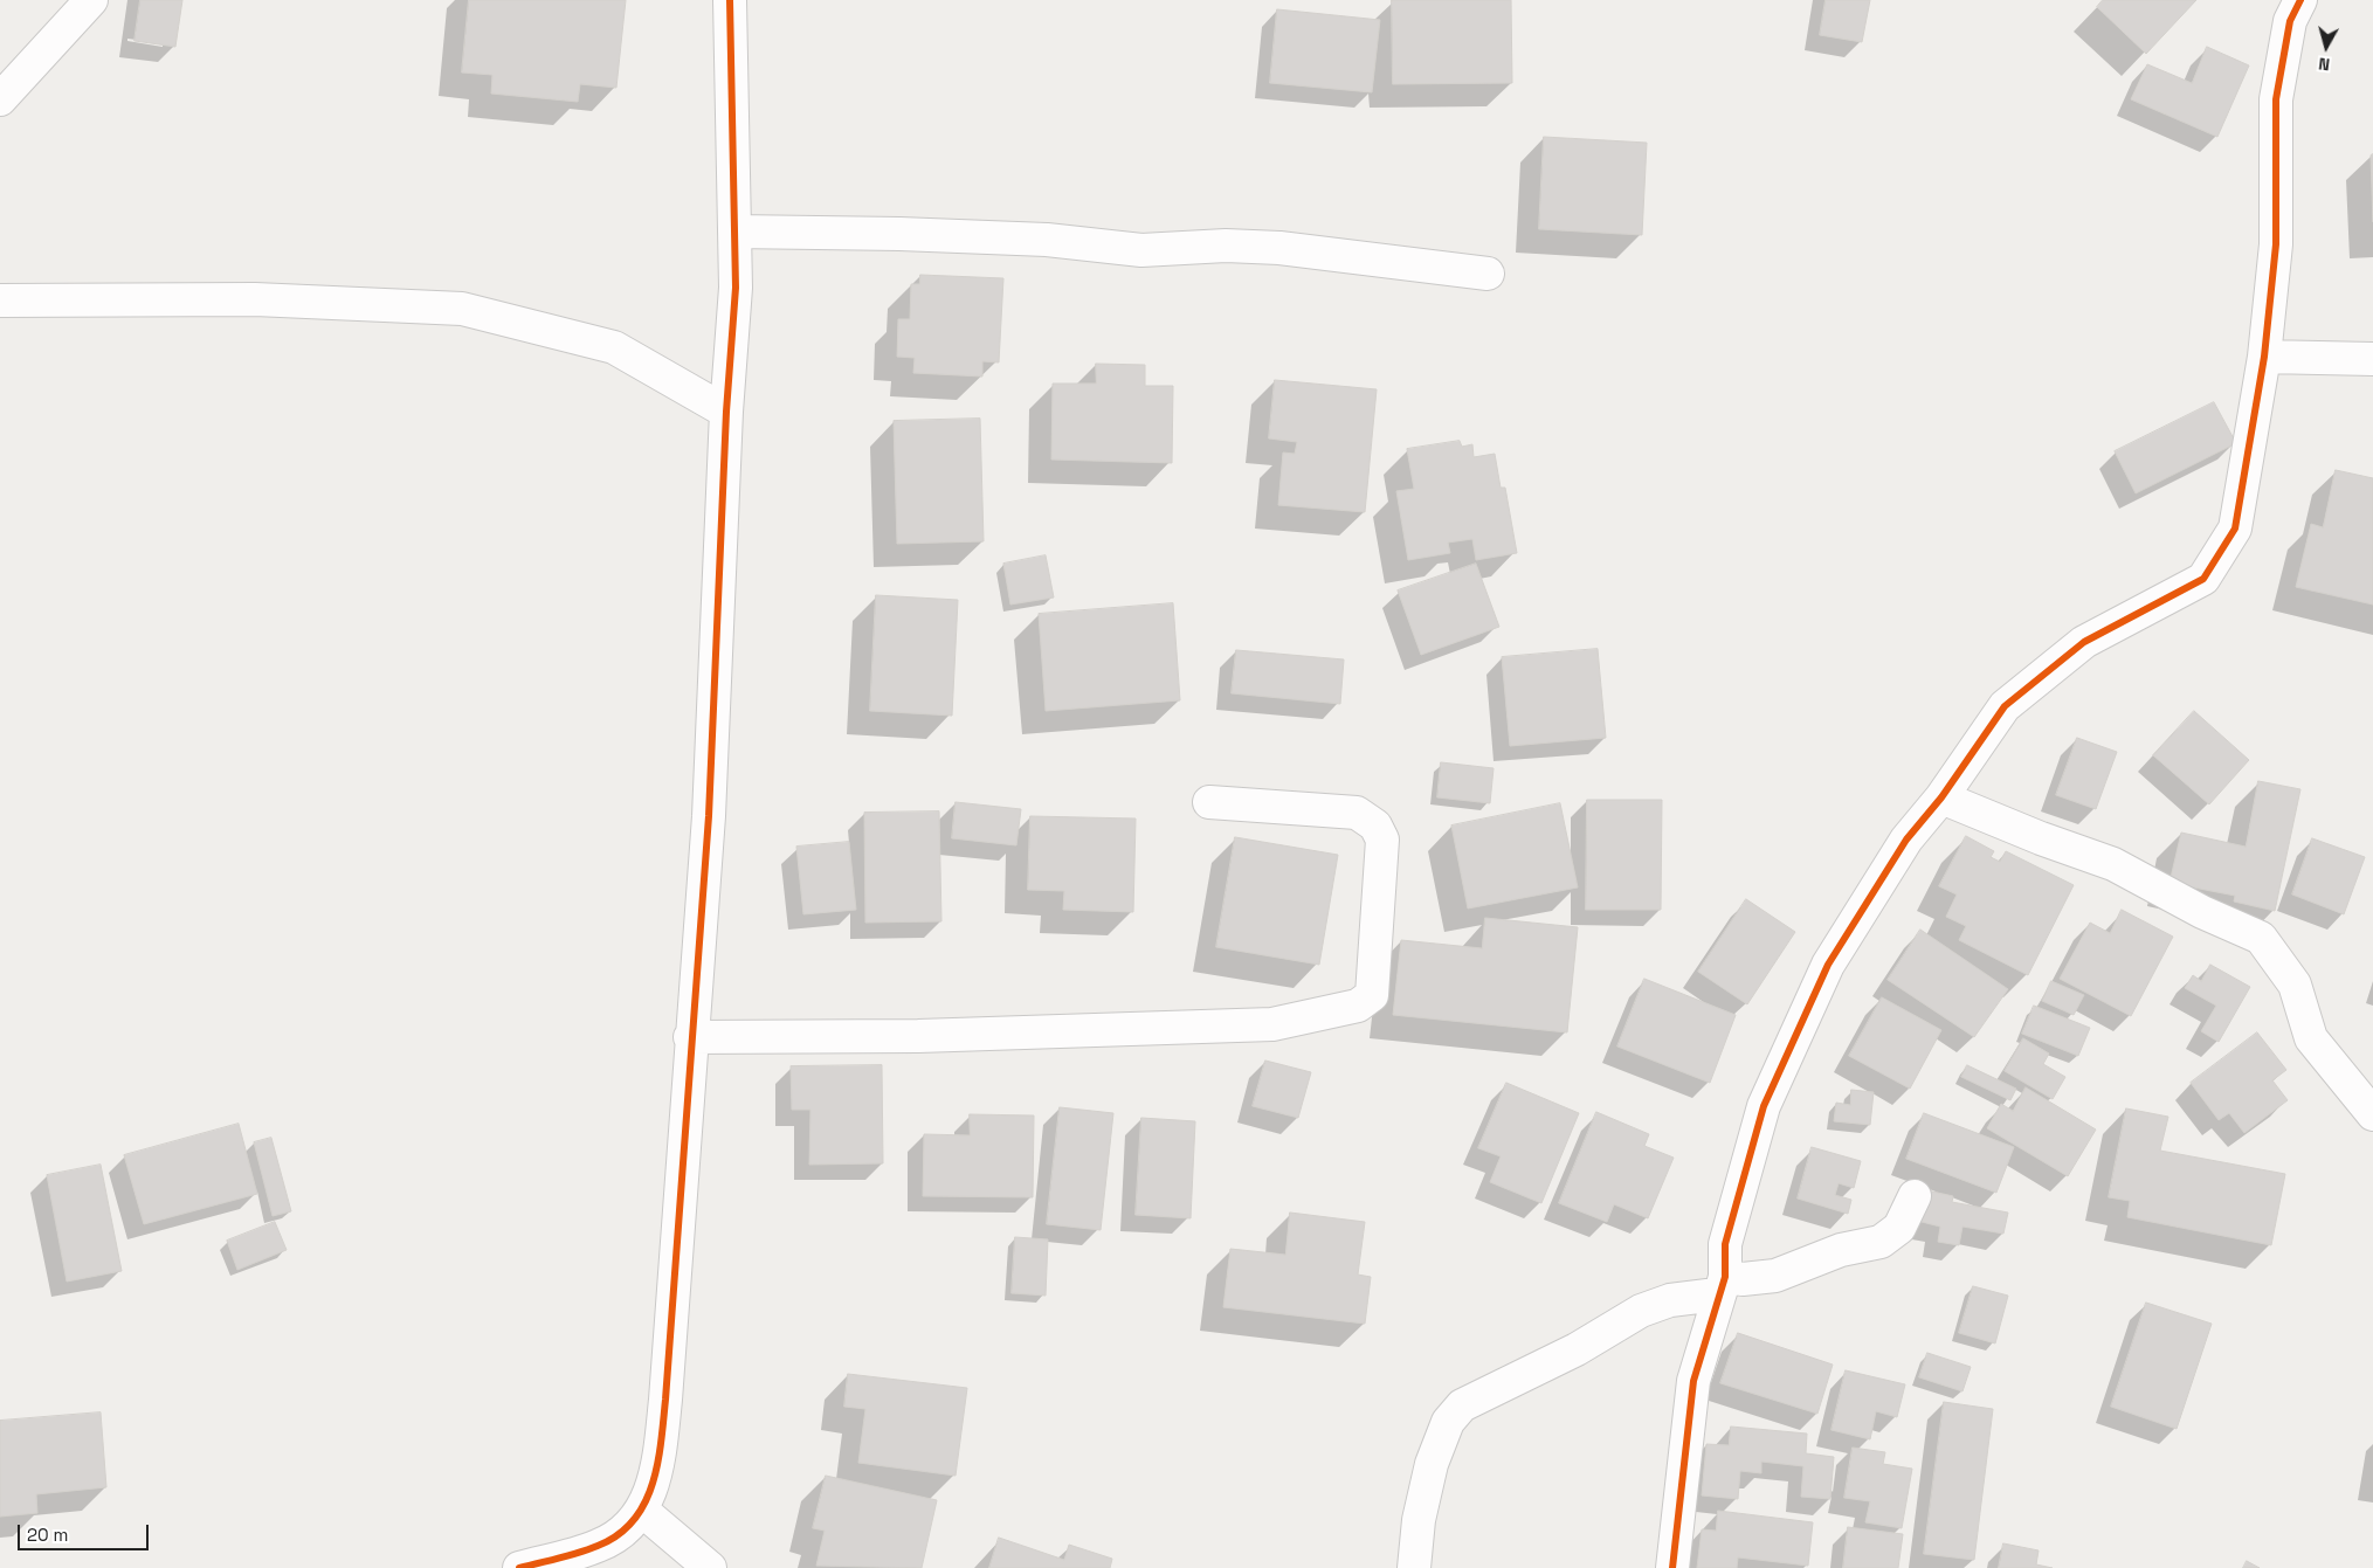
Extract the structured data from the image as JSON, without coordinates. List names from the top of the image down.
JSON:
{
  "scale_bar": "20 m",
  "north": "bottom"
}
